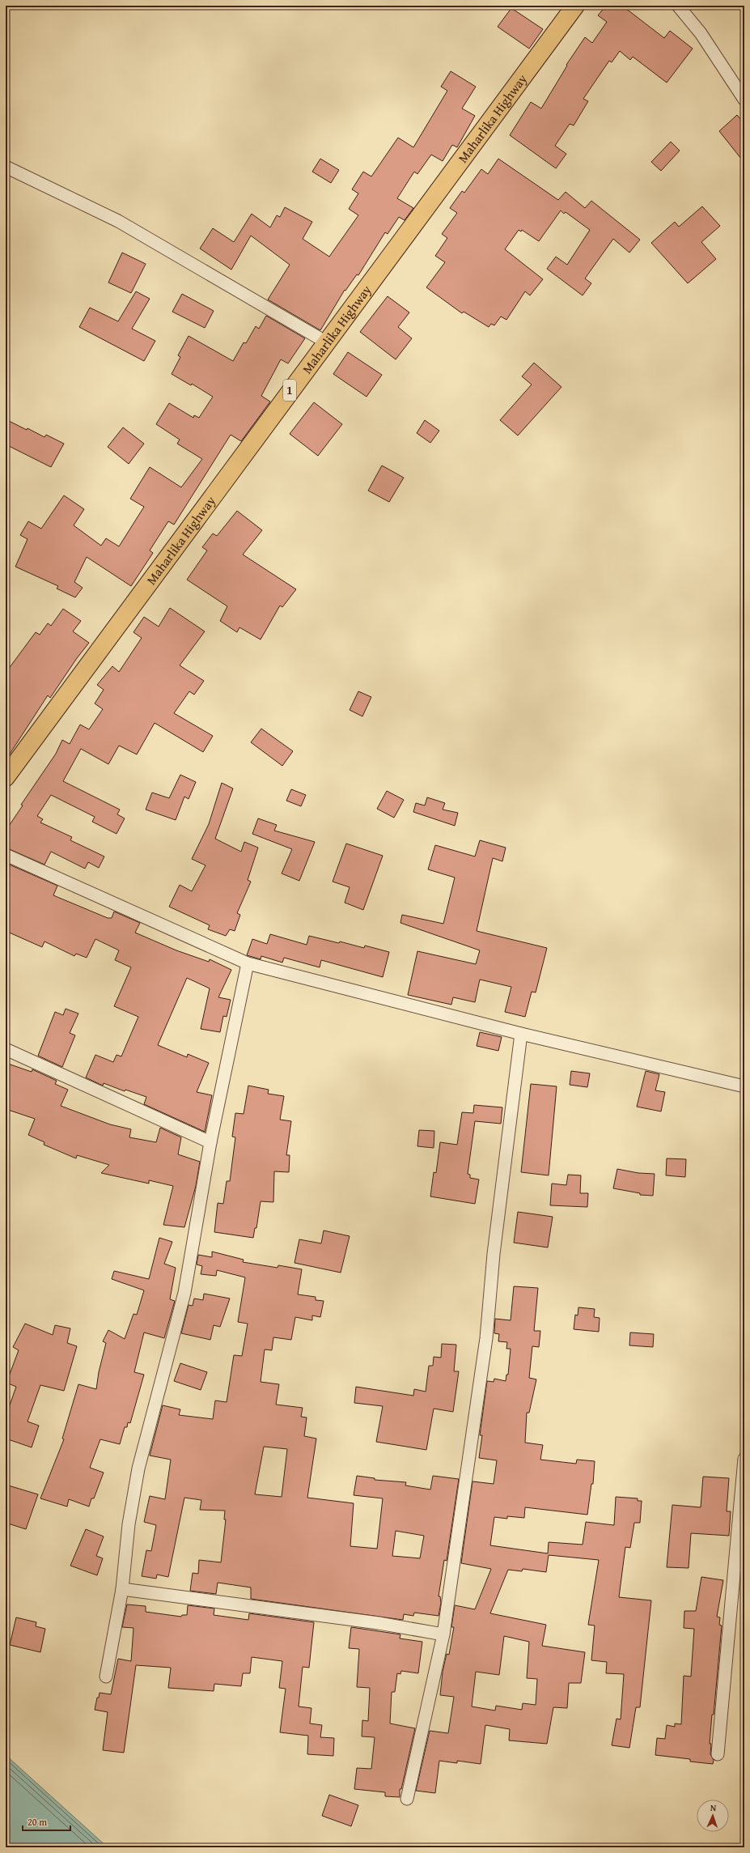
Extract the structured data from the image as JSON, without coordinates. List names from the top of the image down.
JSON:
{
  "streets": {
    "highway": ["Maharlika Highway", "1"]
  },
  "scale_bar": "20 m",
  "north": "top"
}
